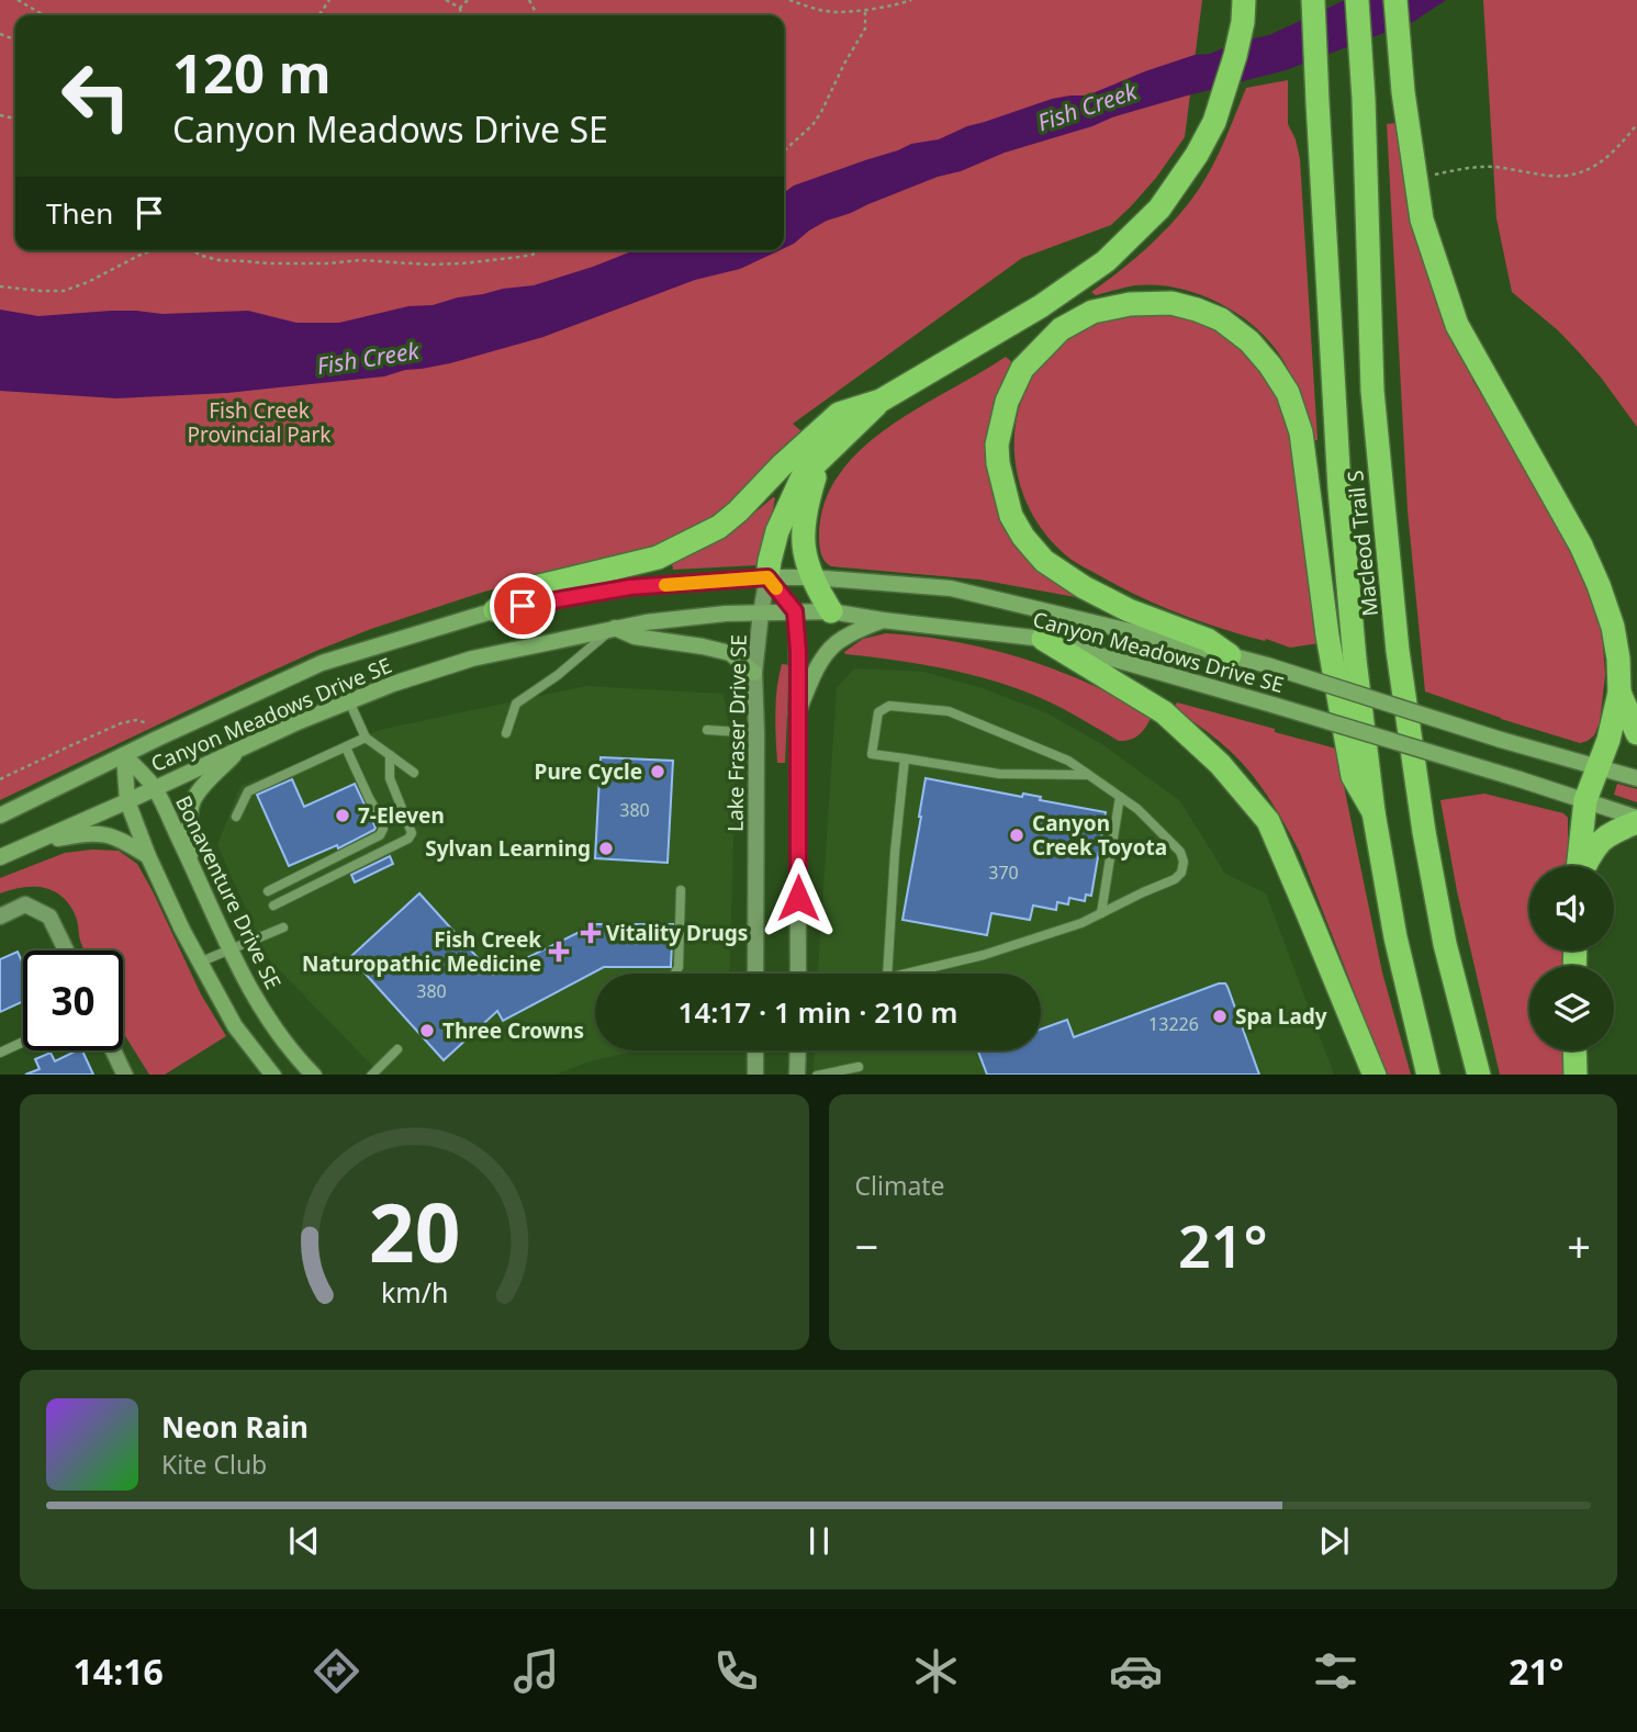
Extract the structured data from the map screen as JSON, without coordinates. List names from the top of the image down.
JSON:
{
  "streets": {
    "highway": ["Macleod Trail S"],
    "main road": ["Canyon Meadows Drive SE", "Bonaventure Drive SE"],
    "street": ["Lake Fraser Drive SE"]
  },
  "crossings": [
    ["Canyon Meadows Drive SE", "Lake Fraser Drive SE"],
    ["Canyon Meadows Drive SE", "Bonaventure Drive SE"]
  ],
  "water": ["Fish Creek"],
  "parks": ["Fish Creek Provincial Park"],
  "places": {
    "other": [
      "Pure Cycle",
      "7-Eleven",
      "Canyon Creek Toyota",
      "Sylvan Learning",
      "Spa Lady",
      "Three Crowns"
    ],
    "health": ["Vitality Drugs", "Fish Creek Naturopathic Medicine"]
  },
  "house_numbers": [
    "380",
    "370",
    "380",
    "13226"
  ],
  "page": {
    "turn": ["120 m", "Canyon Meadows Drive SE"],
    "then": "Then",
    "limit": "30",
    "trip": "14:17 · 1 min · 210 m",
    "tile": "Climate",
    "heat": ["−", "21°", "+"],
    "song": ["Neon Rain", "Kite Club"],
    "tabs": ["14:16", "21°"],
    "gauge": ["20", "km/h"]
  }
}
